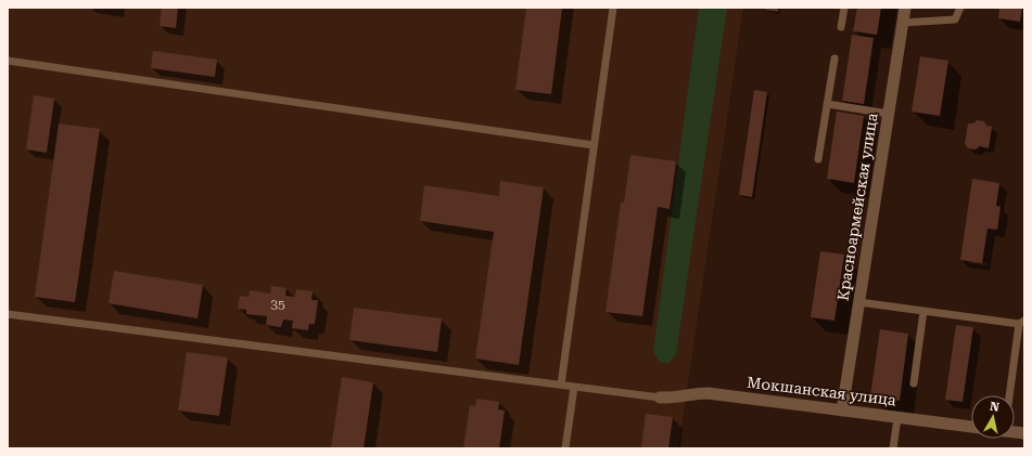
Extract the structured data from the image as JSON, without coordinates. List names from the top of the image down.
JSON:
{
  "streets": {
    "street": ["Красноармейская улица", "Мокшанская улица"]
  },
  "crossings": [
    ["Красноармейская улица", "Мокшанская улица"]
  ],
  "house_numbers": ["35"],
  "north": "top"
}
